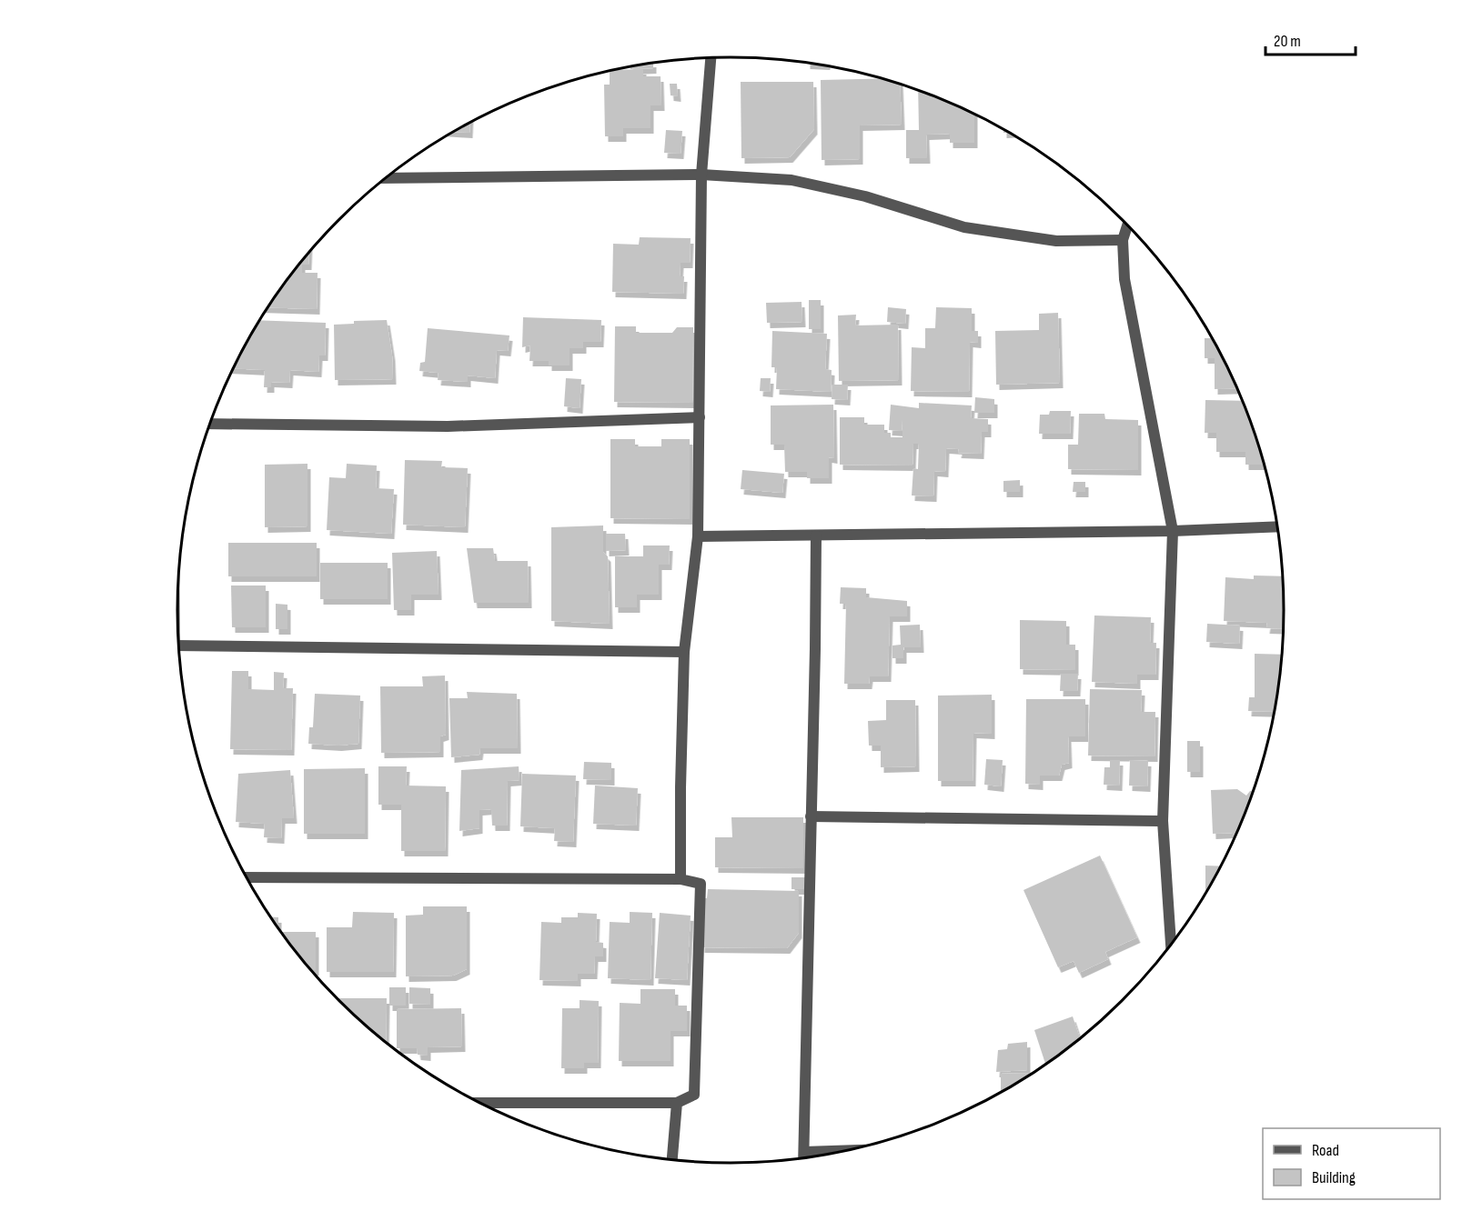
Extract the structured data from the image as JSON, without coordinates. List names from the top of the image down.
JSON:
{
  "legend": ["Road", "Building"],
  "scale_bar": "20 m"
}
